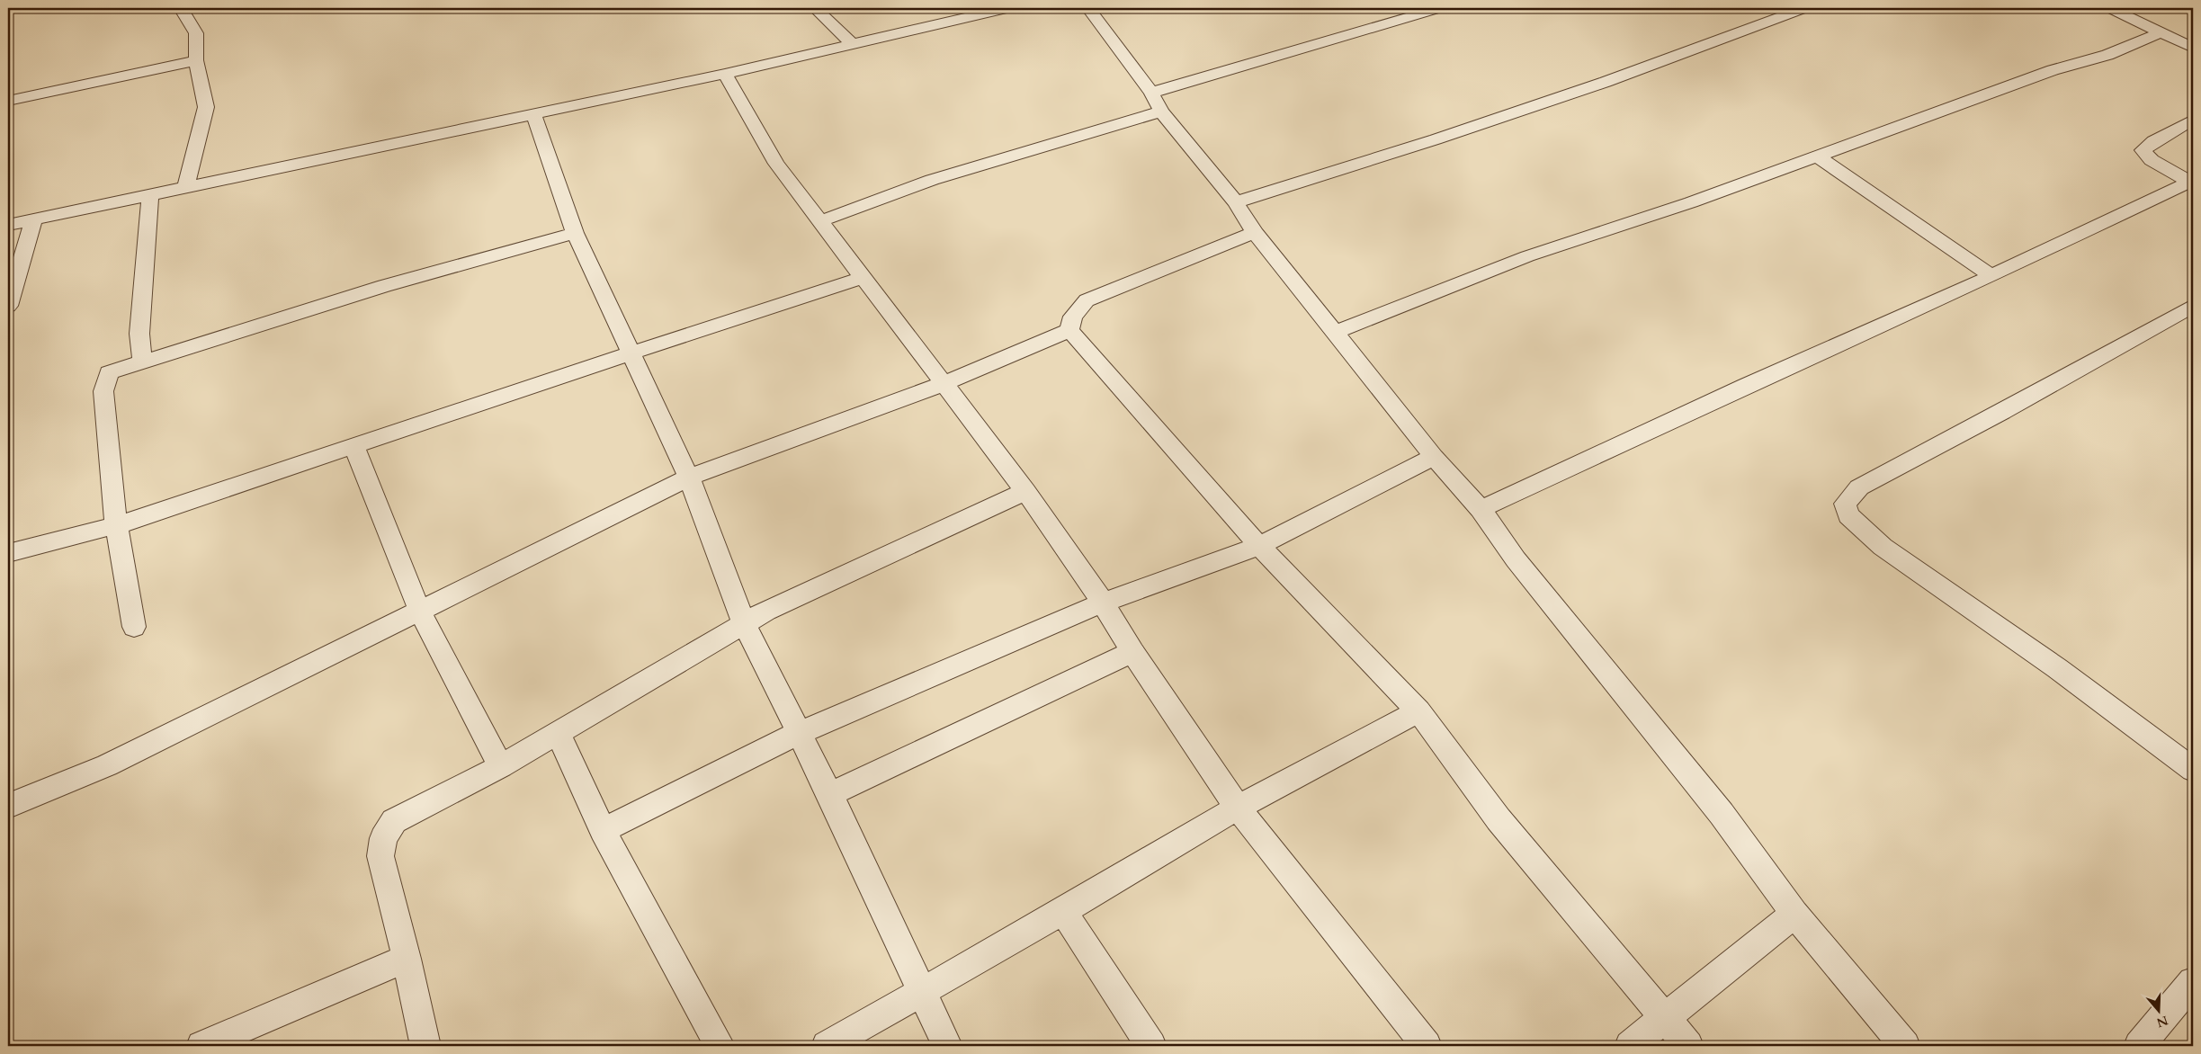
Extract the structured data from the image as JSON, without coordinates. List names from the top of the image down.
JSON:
{
  "north": "bottom"
}
